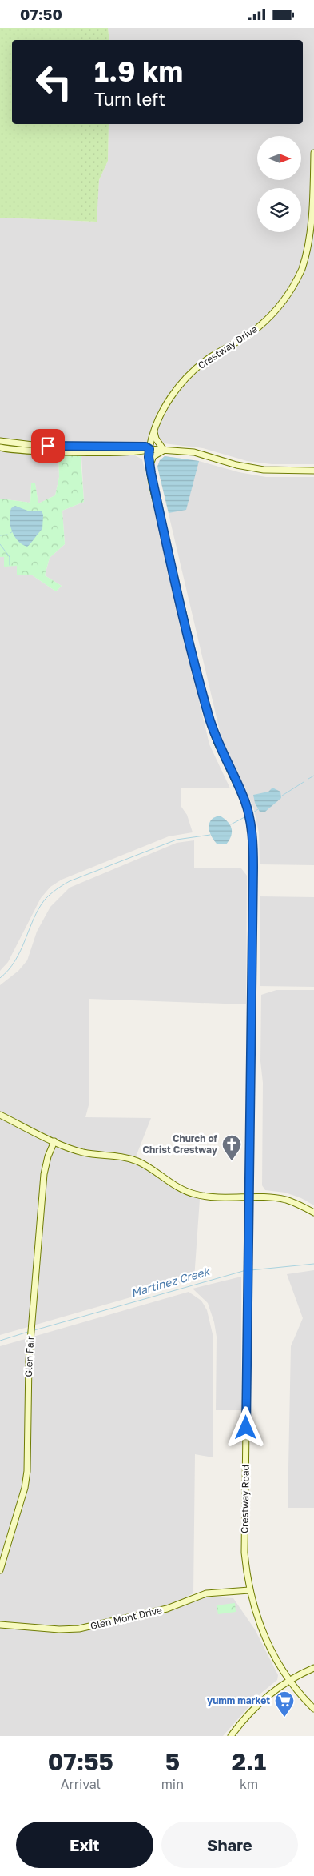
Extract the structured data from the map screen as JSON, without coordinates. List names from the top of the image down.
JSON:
{
  "streets": {
    "main road": [
      "Crestway Drive",
      "Glen Fair",
      "Crestway Road",
      "Glen Mont Drive"
    ]
  },
  "crossings": [
    ["Crestway Drive", "Crestway Road"],
    ["Crestway Road", "Glen Mont Drive"]
  ],
  "water": ["Martinez Creek"],
  "places": {
    "church": ["Church of Christ Crestway"],
    "supermarket": ["yumm market"]
  },
  "north": "right",
  "page": {
    "status": "07:50",
    "turn": ["1.9 km", "Turn left"],
    "eta": [
      "07:55",
      "Arrival",
      "5",
      "min",
      "2.1",
      "km"
    ],
    "buttons": ["Exit", "Share"]
  }
}
